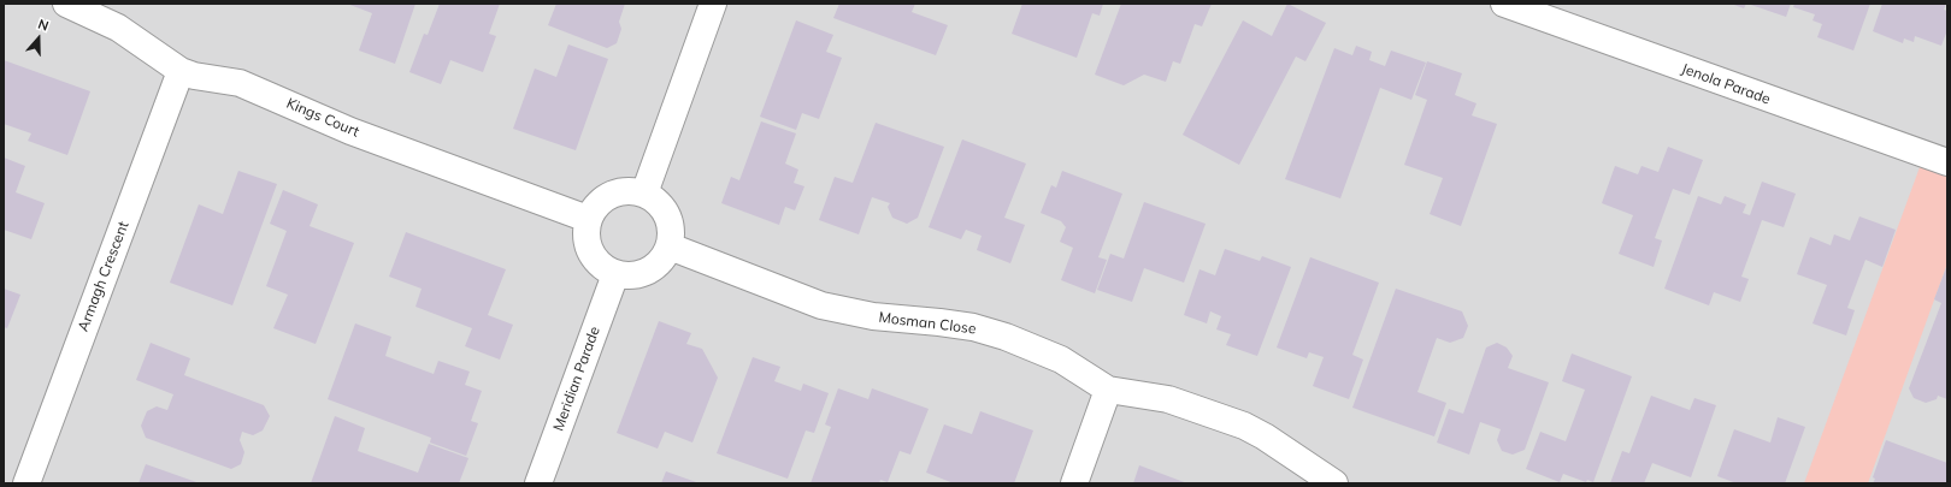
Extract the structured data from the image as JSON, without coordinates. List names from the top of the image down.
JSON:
{
  "streets": {
    "street": [
      "Jenola Parade",
      "Kings Court",
      "Armagh Crescent",
      "Mosman Close",
      "Meridian Parade"
    ]
  },
  "crossings": [
    ["Kings Court", "Armagh Crescent"],
    ["Kings Court", "Mosman Close"],
    ["Kings Court", "Meridian Parade"],
    ["Mosman Close", "Meridian Parade"]
  ],
  "north": "top"
}
